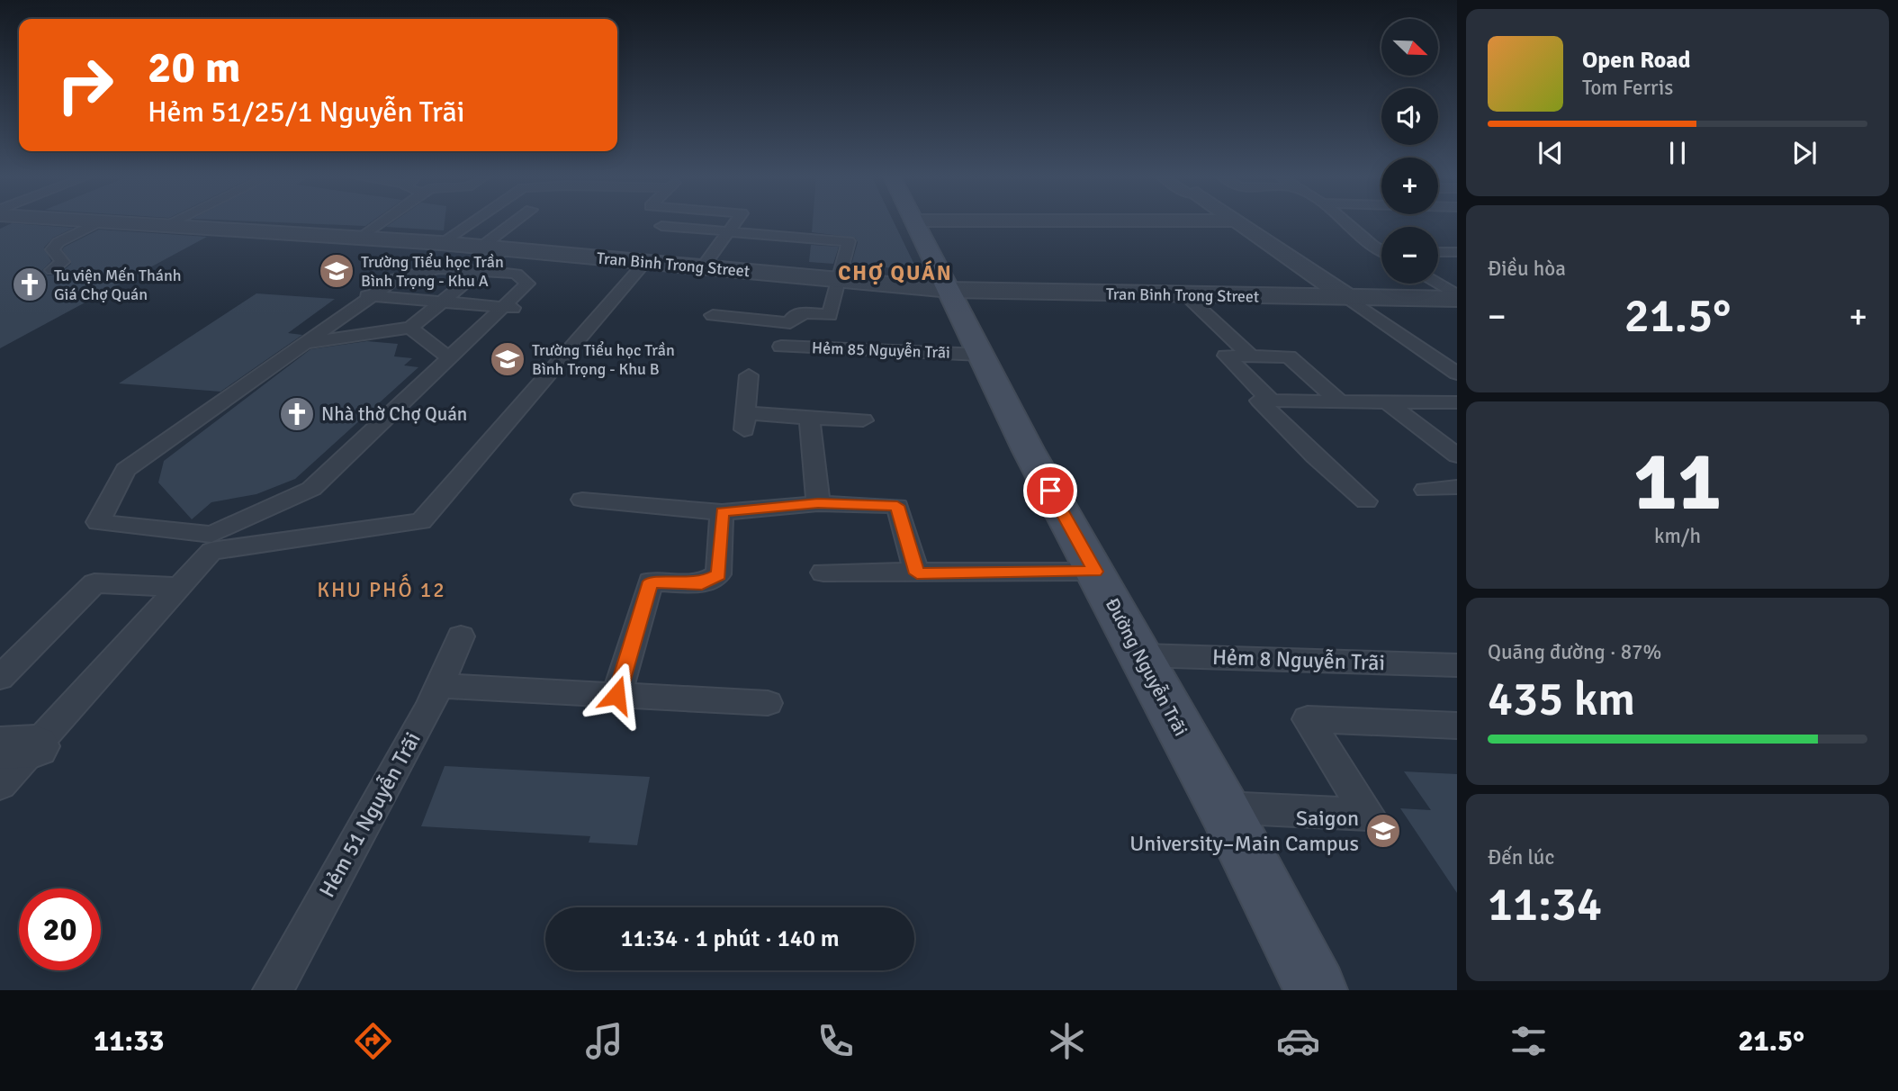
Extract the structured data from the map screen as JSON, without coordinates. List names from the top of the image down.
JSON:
{
  "streets": {
    "main road": ["Đường Nguyễn Trãi"],
    "street": ["Tran Binh Trong Street"],
    "lane": ["Hẻm 85 Nguyễn Trãi", "Hẻm 8 Nguyễn Trãi", "Hẻm 51 Nguyễn Trãi"]
  },
  "crossings": [
    ["Tran Binh Trong Street", "Đường Nguyễn Trãi"],
    ["Hẻm 85 Nguyễn Trãi", "Đường Nguyễn Trãi"],
    ["Hẻm 8 Nguyễn Trãi", "Đường Nguyễn Trãi"]
  ],
  "districts": ["CHỢ QUÁN", "KHU PHỐ 12"],
  "places": {
    "school or university": ["Trường Tiểu học Trần Bình Trọng - Khu A", "Trường Tiểu học Trần Bình Trọng - Khu B", "Saigon University–Main Campus"],
    "church": ["Tu viện Mến Thánh Giá Chợ Quán", "Nhà thờ Chợ Quán"]
  },
  "north": "bottom right",
  "page": {
    "map_buttons": ["+", "−"],
    "turn": ["20 m", "Hẻm 51/25/1 Nguyễn Trãi"],
    "song": ["Open Road", "Tom Ferris"],
    "tile": [
      "Điều hòa",
      ["11", "km/h"],
      ["Quãng đường · 87%", "435 km"],
      ["Đến lúc", "11:34"]
    ],
    "heat": ["−", "21.5°", "+"],
    "limit": "20",
    "trip": "11:34 · 1 phút · 140 m",
    "tabs": ["11:33", "21.5°"]
  }
}
